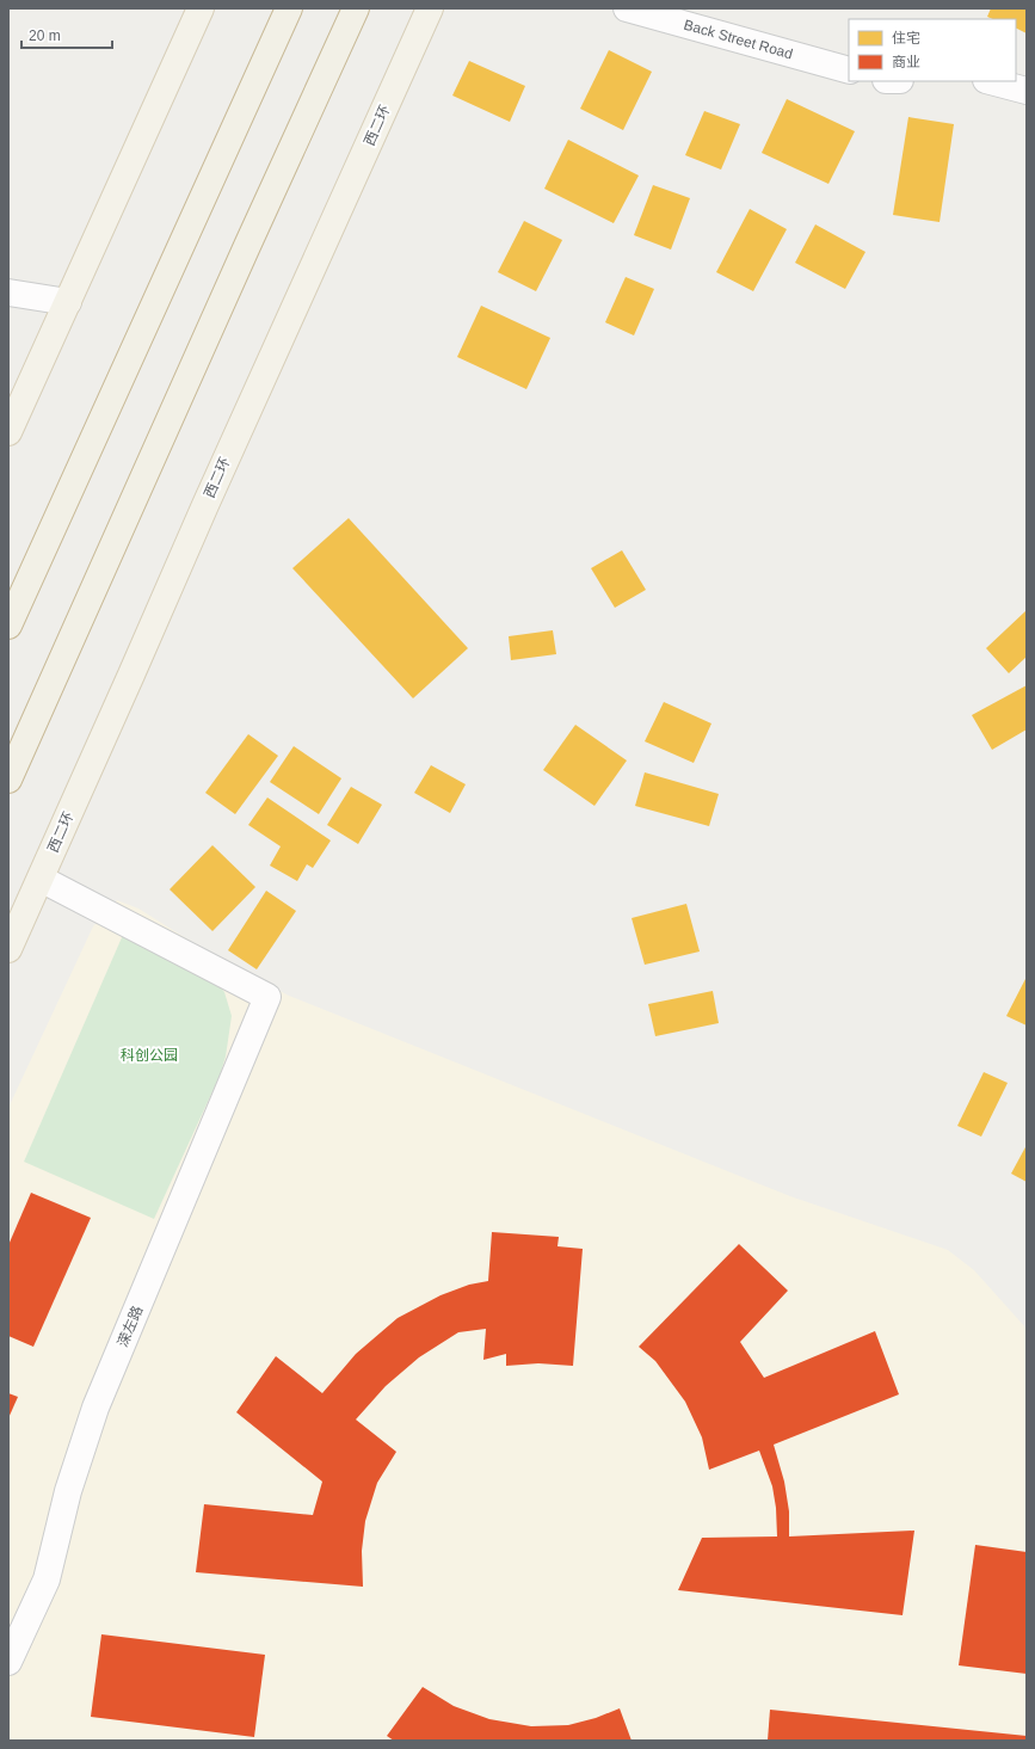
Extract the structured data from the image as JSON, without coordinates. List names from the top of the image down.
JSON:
{
  "streets": {
    "main road": ["西二环"],
    "street": ["Back Street Road", "溁左路"]
  },
  "crossings": [
    ["西二环", "溁左路"]
  ],
  "parks": ["科创公园"],
  "legend": ["住宅", "商业"],
  "scale_bar": "20 m"
}
